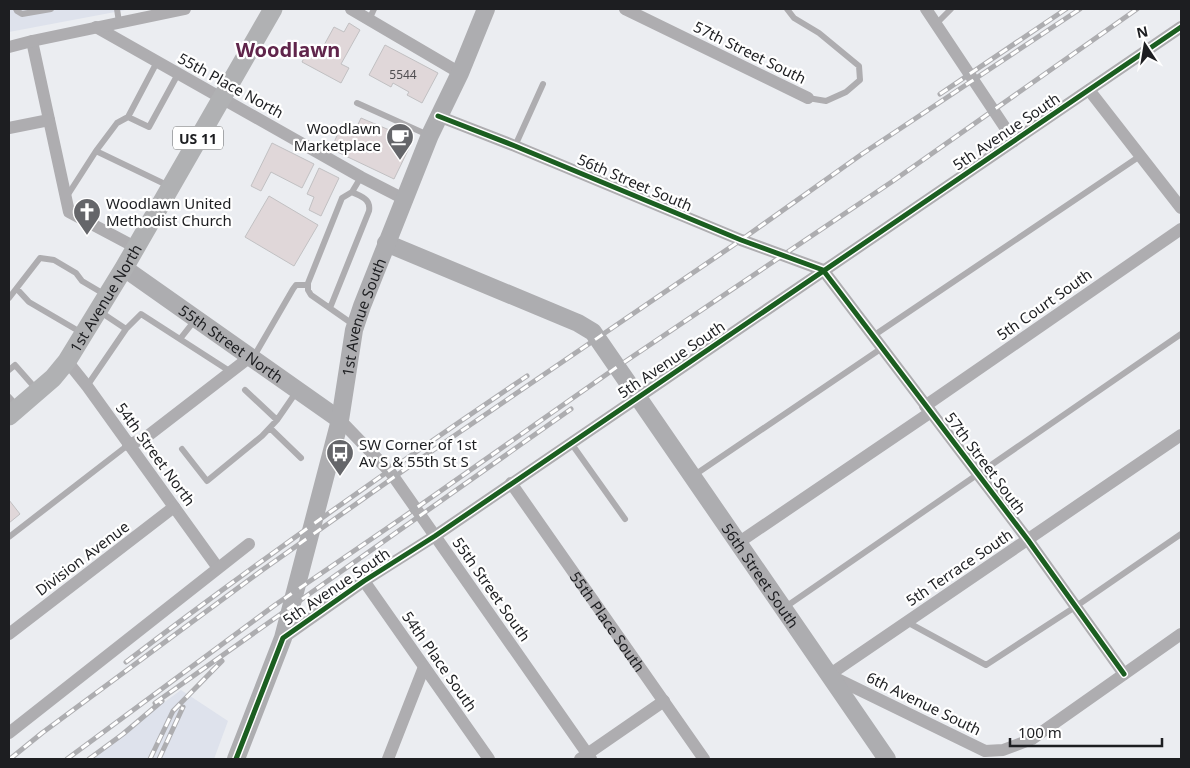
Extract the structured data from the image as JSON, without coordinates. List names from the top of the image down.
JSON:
{
  "streets": {
    "main road": ["US 11", "1st Avenue North"],
    "street": [
      "57th Street South",
      "55th Place North",
      "5th Avenue South",
      "56th Street South",
      "5th Court South",
      "1st Avenue South",
      "55th Street North",
      "54th Street North",
      "Division Avenue",
      "5th Terrace South",
      "55th Street South",
      "55th Place South",
      "54th Place South",
      "6th Avenue South"
    ]
  },
  "crossings": [
    ["57th Street South", "5th Avenue South"],
    ["57th Street South", "56th Street South"],
    ["57th Street South", "5th Court South"],
    ["57th Street South", "5th Terrace South"],
    ["57th Street South", "6th Avenue South"],
    ["55th Place North", "1st Avenue North"],
    ["55th Place North", "1st Avenue South"],
    ["5th Avenue South", "56th Street South"],
    ["5th Avenue South", "1st Avenue South"],
    ["5th Avenue South", "55th Street South"],
    ["5th Avenue South", "55th Place South"],
    ["5th Avenue South", "54th Place South"],
    ["56th Street South", "5th Court South"],
    ["56th Street South", "1st Avenue South"],
    ["56th Street South", "5th Terrace South"],
    ["56th Street South", "6th Avenue South"],
    ["1st Avenue North", "55th Street North"],
    ["1st Avenue North", "54th Street North"],
    ["1st Avenue South", "55th Street North"],
    ["1st Avenue South", "55th Street South"],
    ["55th Street North", "55th Street South"],
    ["54th Street North", "Division Avenue"],
    ["5th Terrace South", "6th Avenue South"]
  ],
  "districts": ["Woodlawn"],
  "places": {
    "cafe": ["Woodlawn Marketplace"],
    "church": ["Woodlawn United Methodist Church"],
    "bus stop": ["SW Corner of 1st Av S & 55th St S"]
  },
  "house_numbers": ["5544"],
  "scale_bar": "100 m",
  "north": "top"
}
